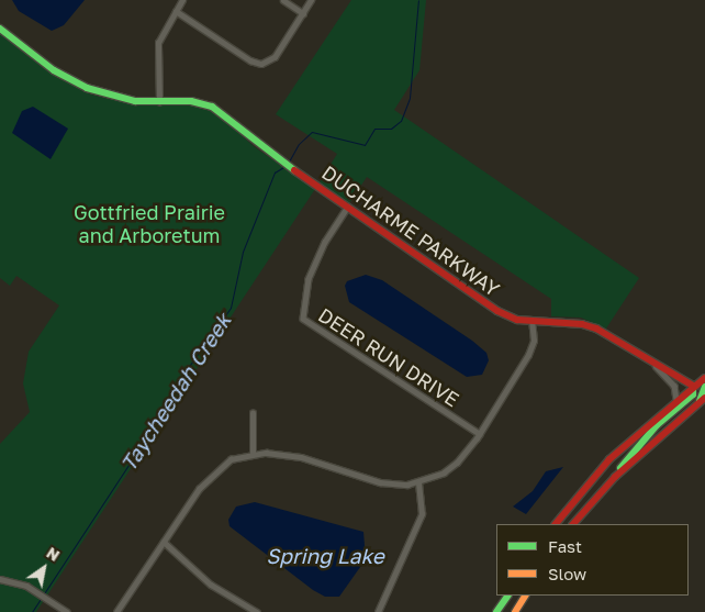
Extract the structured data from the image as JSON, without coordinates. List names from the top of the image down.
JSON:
{
  "streets": {
    "street": ["DUCHARME PARKWAY", "DEER RUN DRIVE"]
  },
  "crossings": [
    ["DUCHARME PARKWAY", "DEER RUN DRIVE"]
  ],
  "water": ["Taycheedah Creek", "Spring Lake"],
  "parks": ["Gottfried Prairie and Arboretum"],
  "legend": ["Fast", "Slow"],
  "north": "top right"
}
